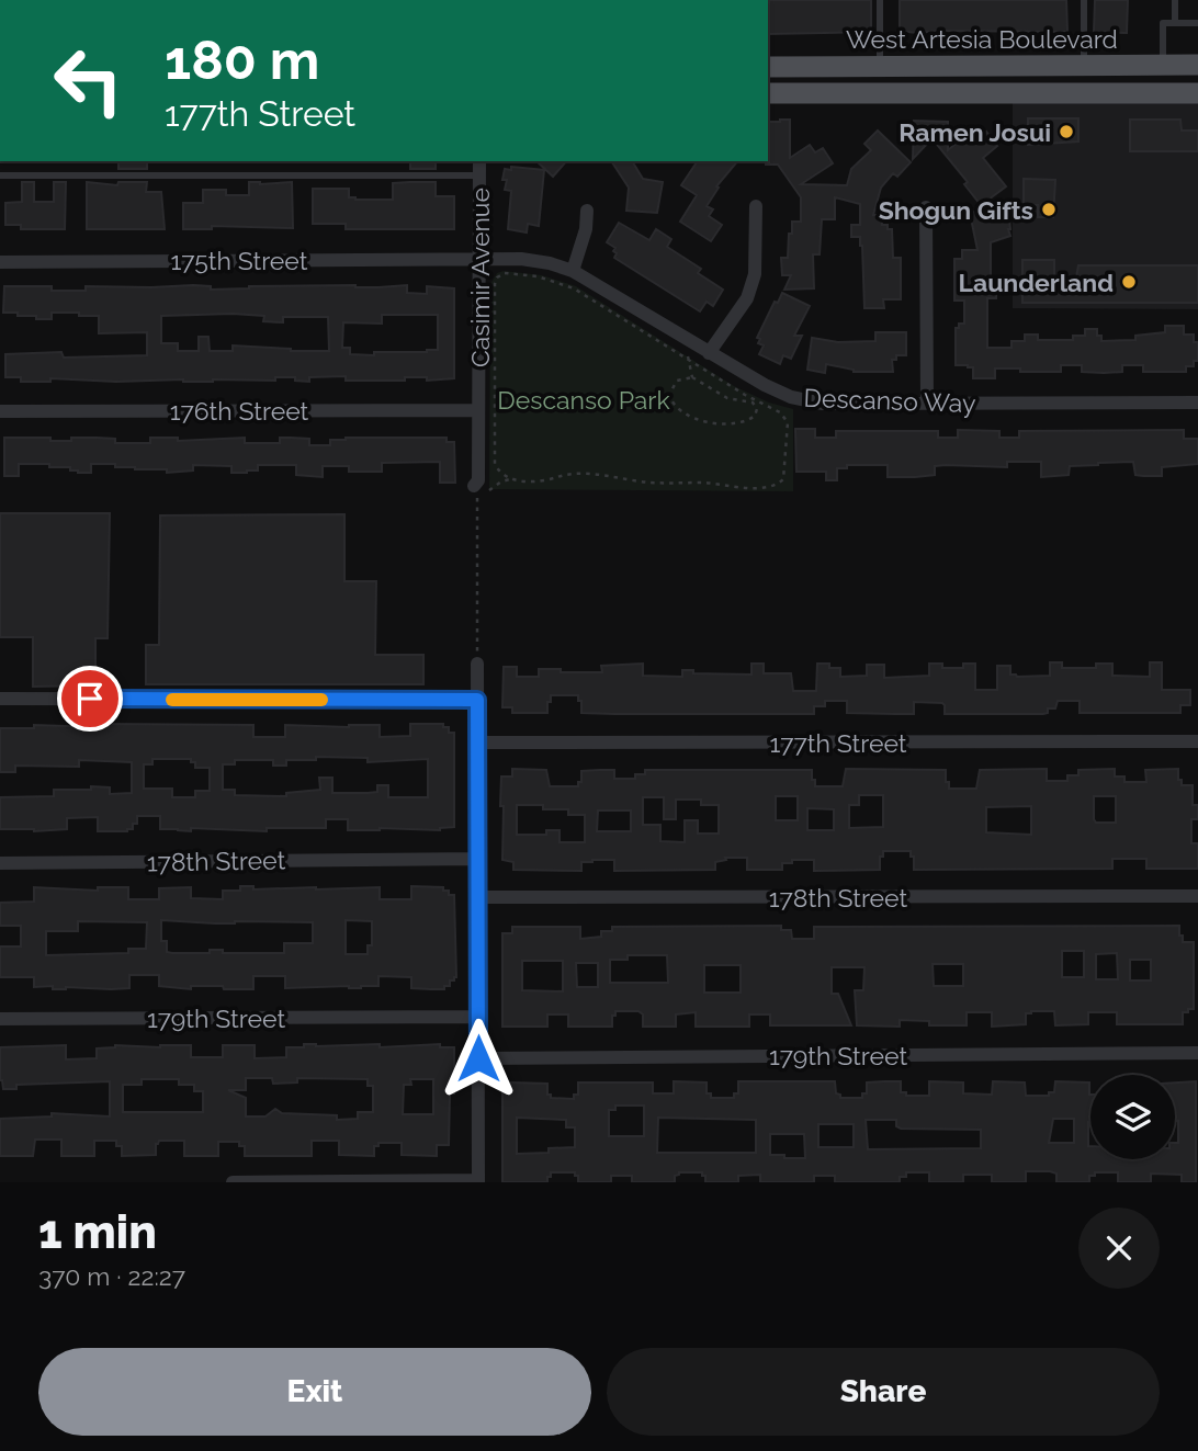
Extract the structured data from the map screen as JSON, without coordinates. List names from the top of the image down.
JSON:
{
  "streets": {
    "main road": ["West Artesia Boulevard"],
    "street": [
      "175th Street",
      "Casimir Avenue",
      "Descanso Way",
      "176th Street",
      "177th Street",
      "178th Street",
      "179th Street"
    ]
  },
  "crossings": [
    ["175th Street", "Casimir Avenue"],
    ["175th Street", "Descanso Way"],
    ["Casimir Avenue", "Descanso Way"],
    ["Casimir Avenue", "176th Street"]
  ],
  "parks": ["Descanso Park"],
  "places": ["Ramen Josui", "Shogun Gifts", "Launderland"],
  "page": {
    "turn": ["180 m", "177th Street"],
    "heading": ["1 min", "370 m · 22:27"],
    "buttons": ["Exit", "Share"]
  }
}
